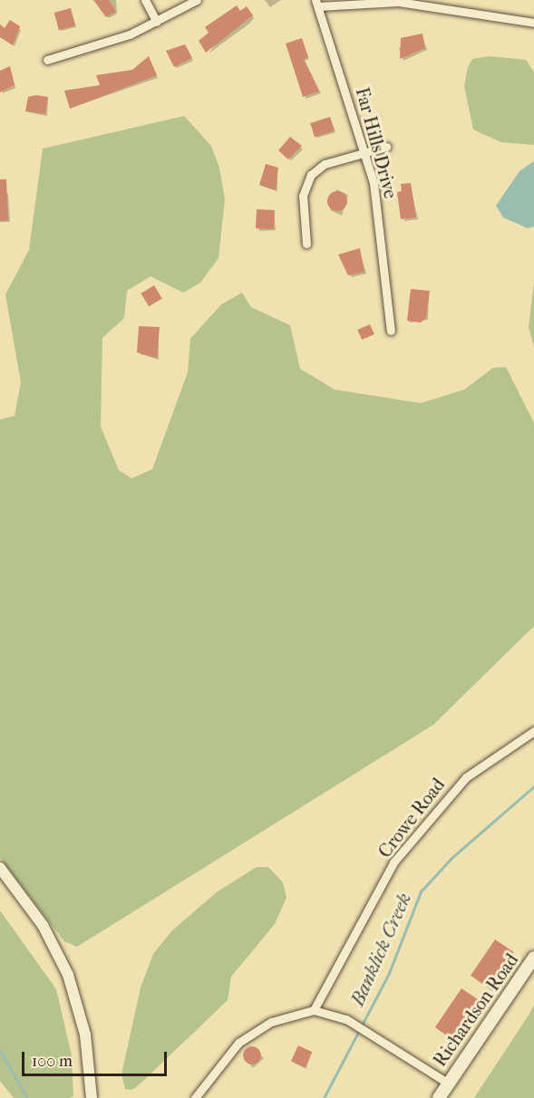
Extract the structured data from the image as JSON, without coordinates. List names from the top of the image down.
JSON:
{
  "streets": {
    "main road": ["Richardson Road"],
    "street": ["Far Hills Drive", "Crowe Road"]
  },
  "crossings": [
    ["Crowe Road", "Richardson Road"]
  ],
  "water": ["Banklick Creek"],
  "scale_bar": "100 m"
}
